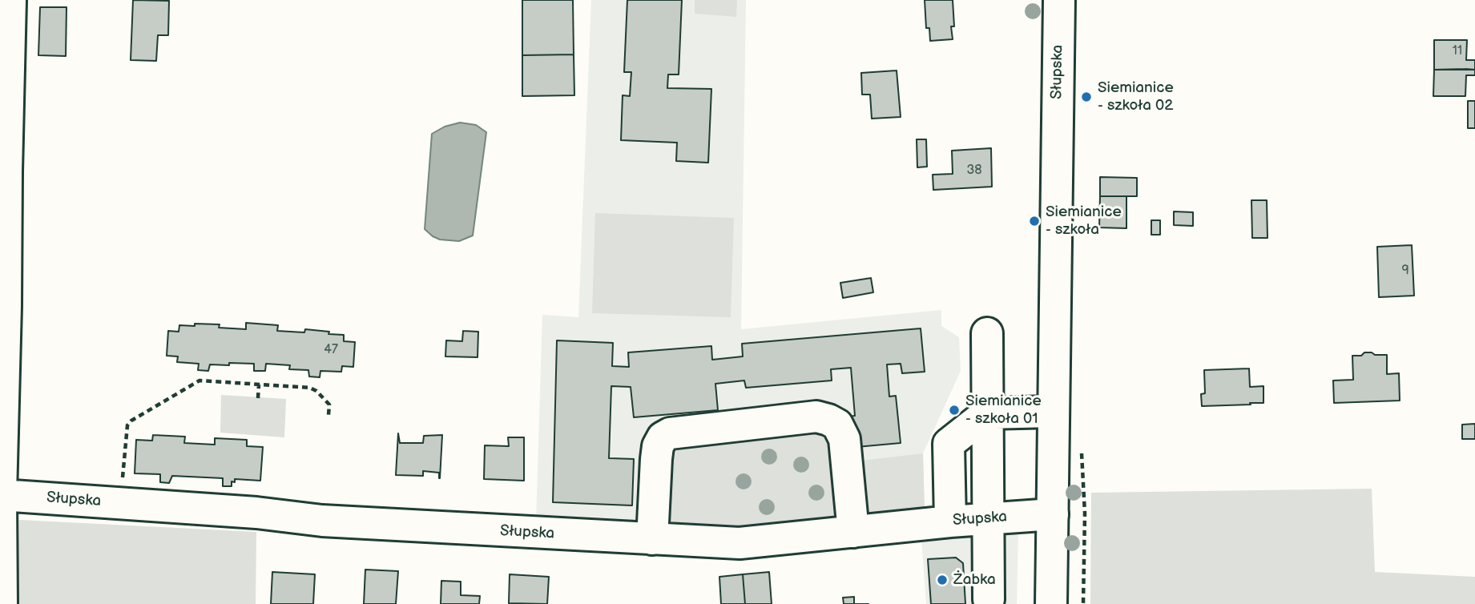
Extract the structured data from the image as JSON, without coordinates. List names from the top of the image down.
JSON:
{
  "streets": {
    "street": ["Słupska"]
  },
  "places": [
    "Siemianice - szkoła 02",
    "Siemianice - szkoła",
    "Siemianice - szkoła 01",
    "Żabka"
  ],
  "house_numbers": [
    "11",
    "38",
    "9",
    "47"
  ]
}
